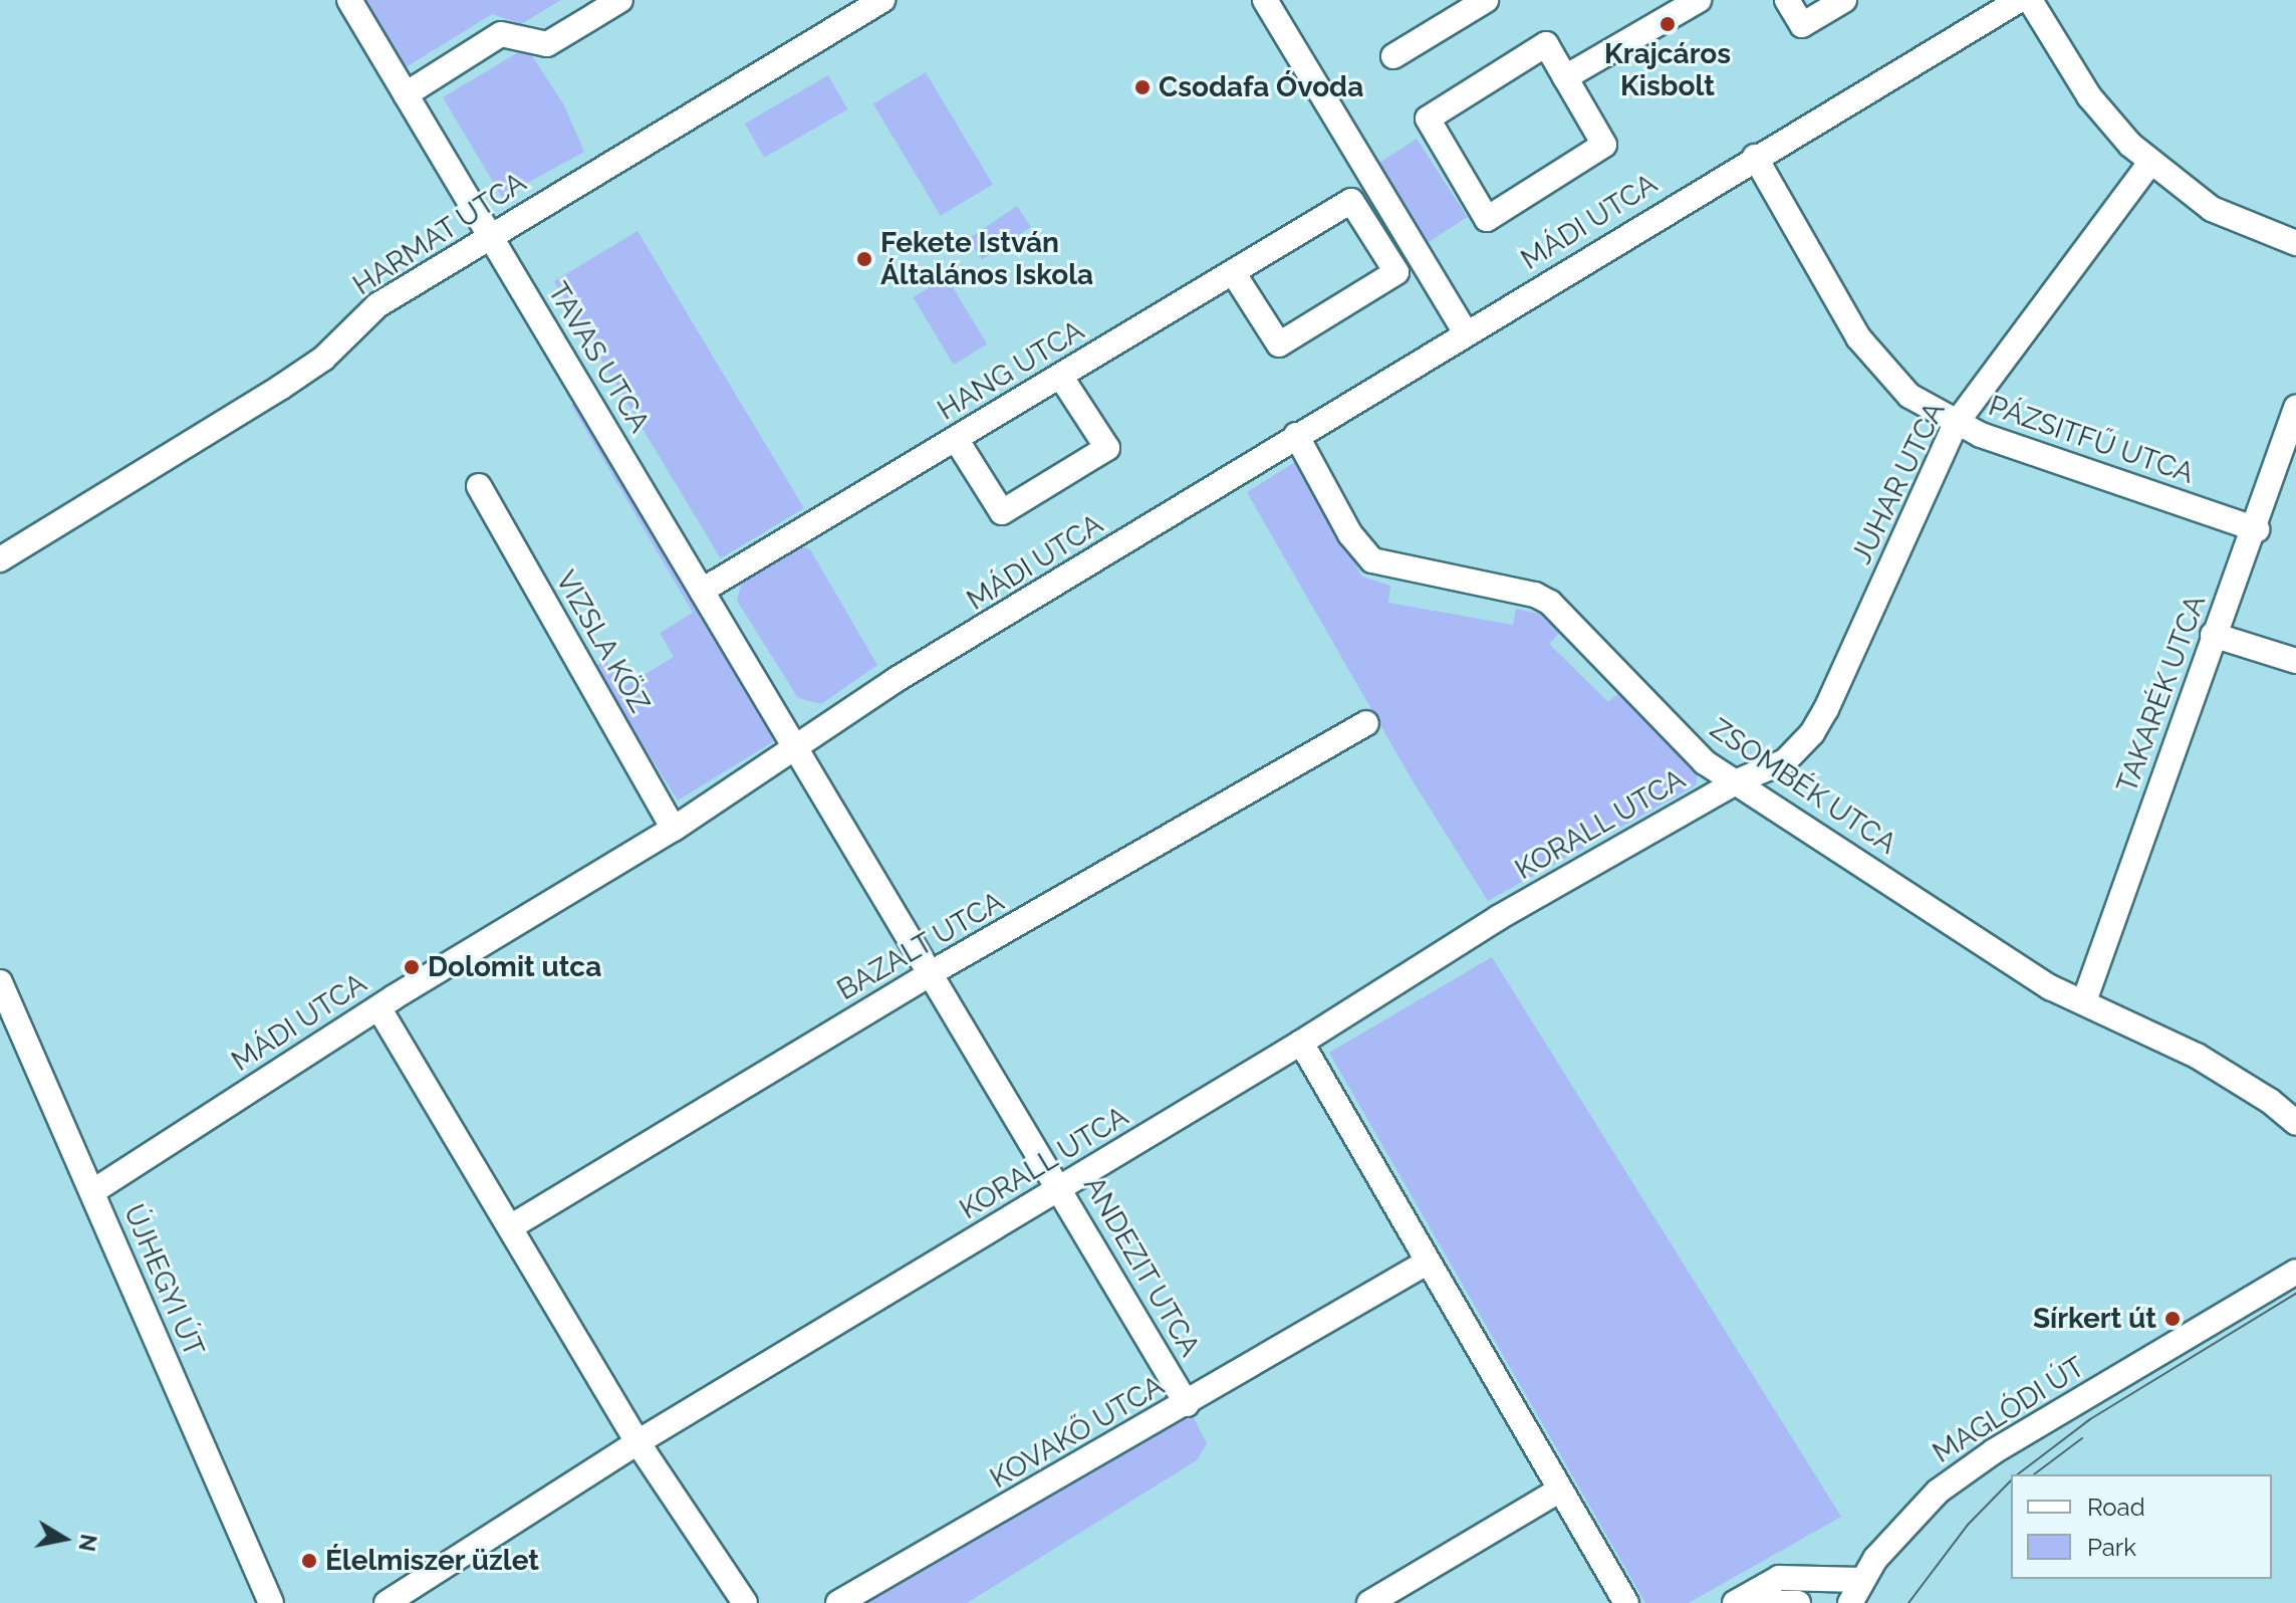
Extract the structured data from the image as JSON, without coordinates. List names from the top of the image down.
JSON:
{
  "streets": {
    "street": [
      "MÁDI UTCA",
      "HARMAT UTCA",
      "TAVAS UTCA",
      "HANG UTCA",
      "PÁZSITFŰ UTCA",
      "JUHAR UTCA",
      "VIZSLA KÖZ",
      "TAKARÉK UTCA",
      "ZSOMBÉK UTCA",
      "KORALL UTCA",
      "BAZALT UTCA",
      "ANDEZIT UTCA",
      "ÚJHEGYI ÚT",
      "MAGLÓDI ÚT",
      "KOVAKŐ UTCA"
    ]
  },
  "crossings": [
    ["MÁDI UTCA", "TAVAS UTCA"],
    ["MÁDI UTCA", "PÁZSITFŰ UTCA"],
    ["MÁDI UTCA", "VIZSLA KÖZ"],
    ["MÁDI UTCA", "ZSOMBÉK UTCA"],
    ["MÁDI UTCA", "ANDEZIT UTCA"],
    ["MÁDI UTCA", "ÚJHEGYI ÚT"],
    ["HARMAT UTCA", "TAVAS UTCA"],
    ["TAVAS UTCA", "HANG UTCA"],
    ["TAVAS UTCA", "ANDEZIT UTCA"],
    ["PÁZSITFŰ UTCA", "JUHAR UTCA"],
    ["PÁZSITFŰ UTCA", "TAKARÉK UTCA"],
    ["JUHAR UTCA", "ZSOMBÉK UTCA"],
    ["JUHAR UTCA", "KORALL UTCA"],
    ["TAKARÉK UTCA", "ZSOMBÉK UTCA"],
    ["ZSOMBÉK UTCA", "KORALL UTCA"],
    ["KORALL UTCA", "ANDEZIT UTCA"],
    ["BAZALT UTCA", "ANDEZIT UTCA"],
    ["ANDEZIT UTCA", "KOVAKŐ UTCA"]
  ],
  "places": [
    "Krajcáros Kisbolt",
    "Csodafa Óvoda",
    "Fekete István Általános Iskola",
    "Dolomit utca",
    "Sírkert út",
    "Élelmiszer üzlet"
  ],
  "legend": ["Road", "Park"],
  "north": "right"
}
